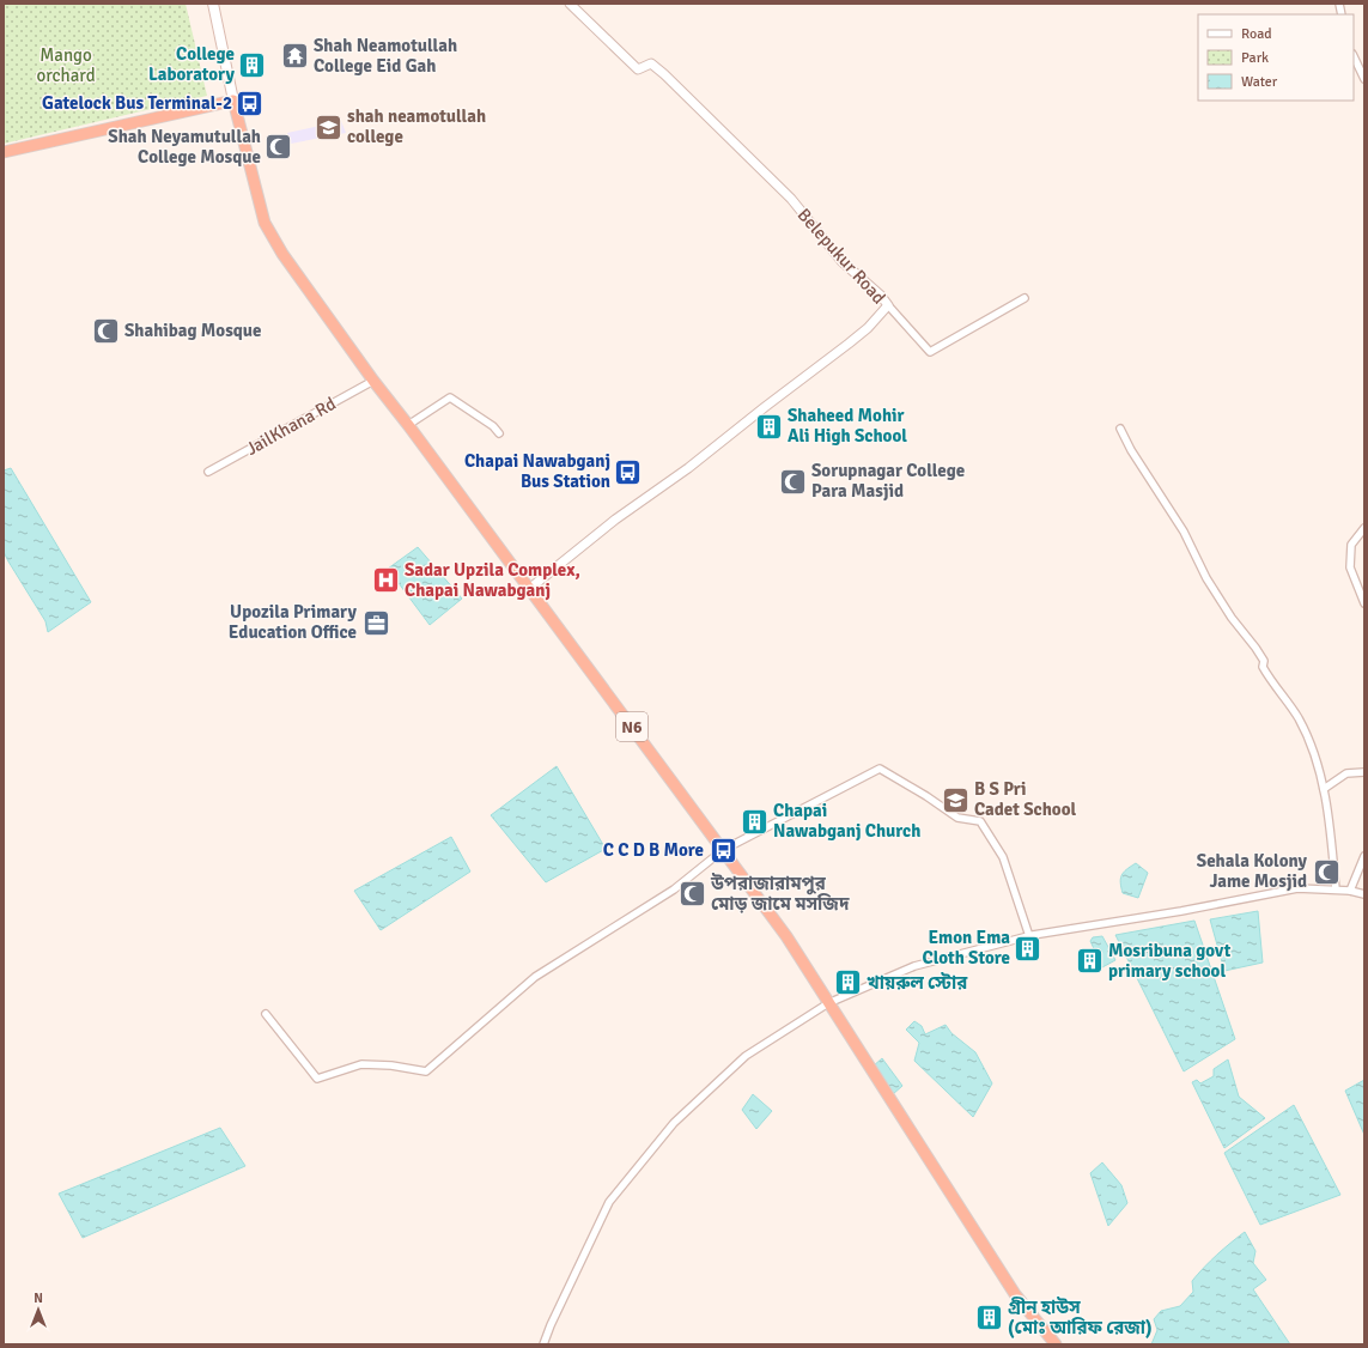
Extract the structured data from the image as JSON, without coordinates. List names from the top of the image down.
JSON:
{
  "streets": {
    "highway": ["N6"],
    "street": ["Belepukur Road", "JailKhana Rd"]
  },
  "crossings": [
    ["Belepukur Road", "N6"],
    ["JailKhana Rd", "N6"]
  ],
  "parks": ["Mango orchard"],
  "places": {
    "temple": ["Shah Neamotullah College Eid Gah"],
    "building": [
      "College Laboratory",
      "Shaheed Mohir Ali High School",
      "Chapai Nawabganj Church",
      "Emon Ema Cloth Store",
      "Mosribuna govt primary school",
      "খায়রুল স্টোর",
      "গ্রীন হাউস (মোঃ আরিফ রেজা)"
    ],
    "bus stop": ["Gatelock Bus Terminal-2", "Chapai Nawabganj Bus Station", "C C D B More"],
    "school or university": ["shah neamotullah college", "B S Pri Cadet School"],
    "mosque": [
      "Shah Neyamutullah College Mosque",
      "Shahibag Mosque",
      "Sorupnagar College Para Masjid",
      "Sehala Kolony Jame Mosjid",
      "উপরাজারামপুর মোড় জামে মসজিদ"
    ],
    "hospital": ["Sadar Upzila Complex, Chapai Nawabganj"],
    "office": ["Upozila Primary Education Office"]
  },
  "legend": ["Road", "Park", "Water"],
  "north": "top"
}
